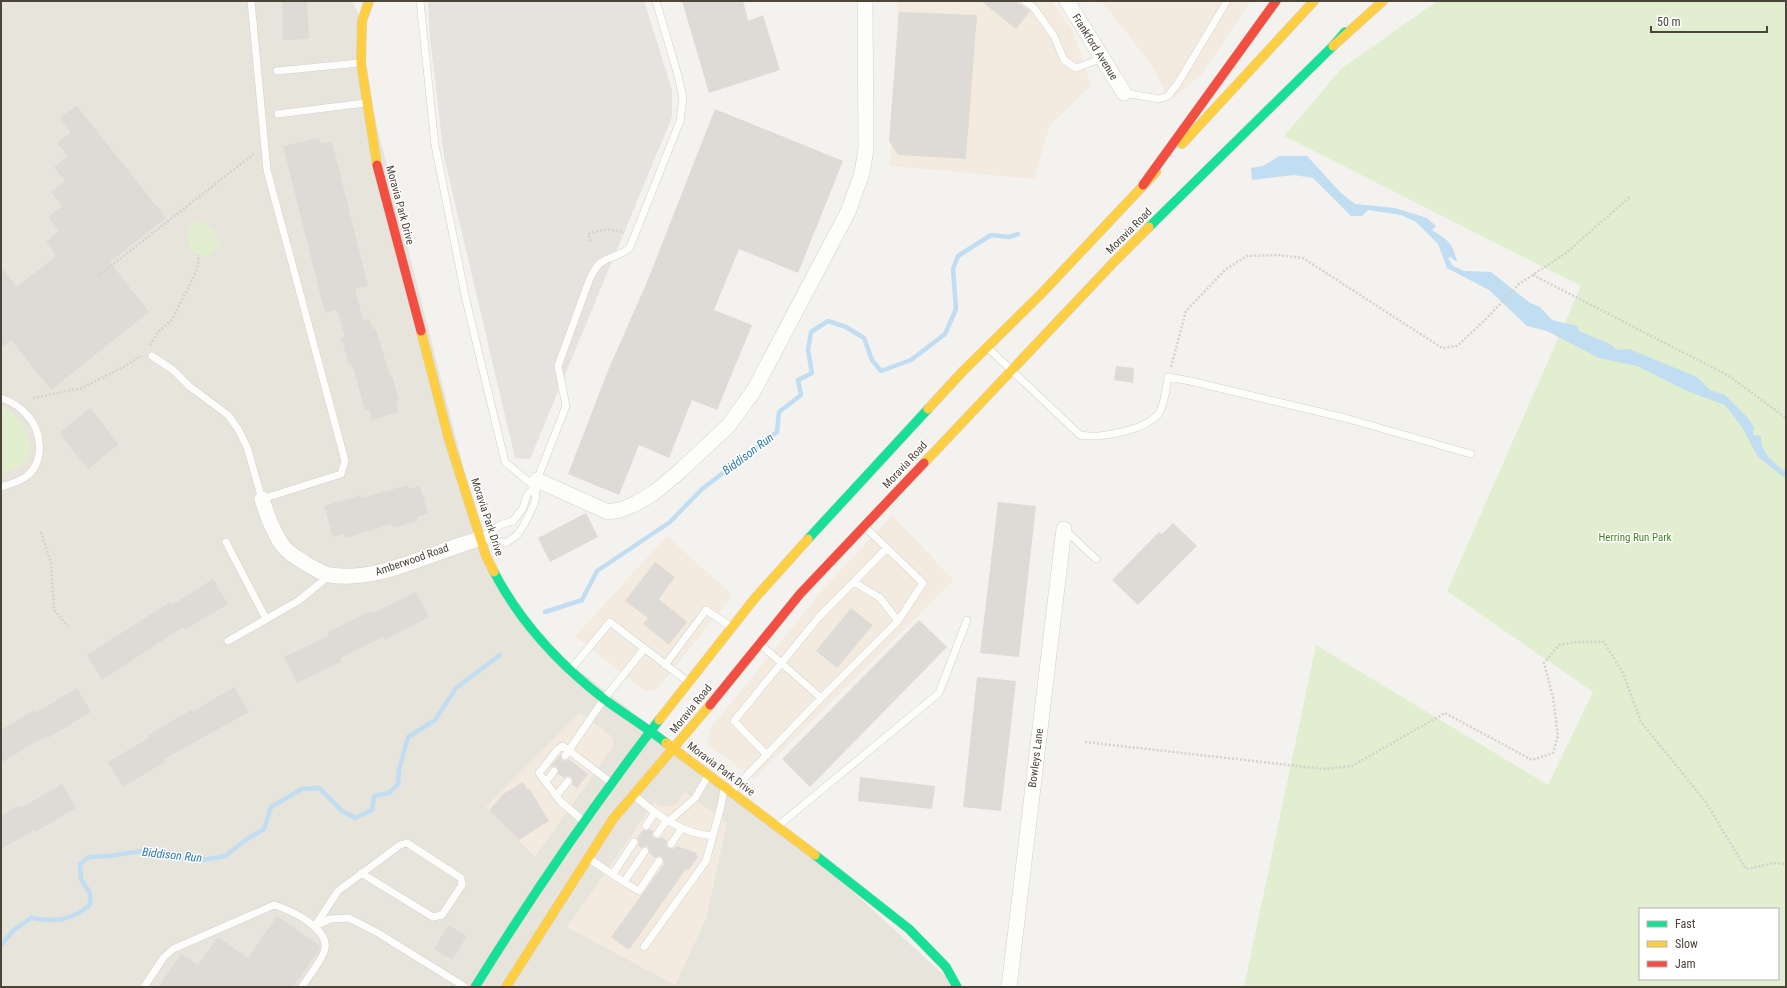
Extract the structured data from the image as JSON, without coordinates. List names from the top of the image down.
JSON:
{
  "streets": {
    "main road": ["Moravia Park Drive", "Moravia Road"],
    "street": ["Frankford Avenue", "Amberwood Road", "Bowleys Lane"]
  },
  "crossings": [
    ["Moravia Park Drive", "Moravia Road"],
    ["Moravia Park Drive", "Amberwood Road"]
  ],
  "water": ["Biddison Run"],
  "parks": ["Herring Run Park"],
  "legend": ["Fast", "Slow", "Jam"],
  "scale_bar": "50 m"
}
